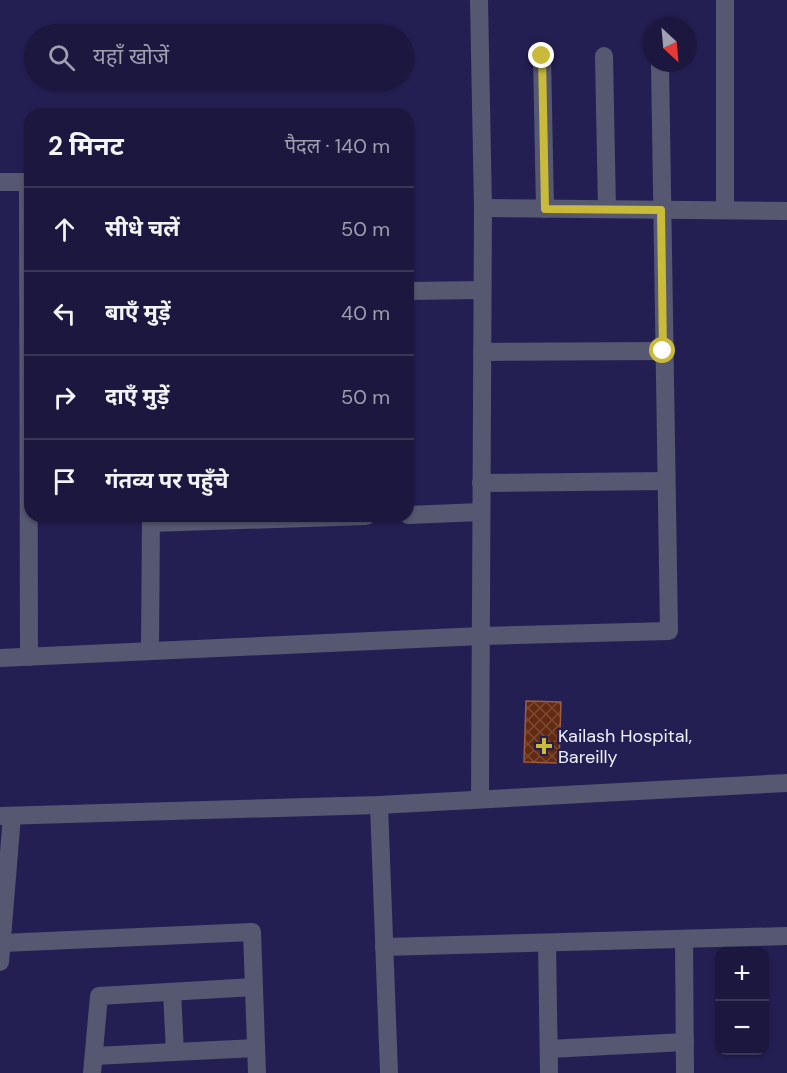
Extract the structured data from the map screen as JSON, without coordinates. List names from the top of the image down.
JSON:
{
  "places": {
    "health": ["Kailash Hospital, Bareilly"]
  },
  "north": "bottom right",
  "page": {
    "search": "यहाँ खोजें",
    "heading": ["2 मिनट", "पैदल · 140 m"],
    "list": [
      ["सीधे चलें", "50 m"],
      ["बाएँ मुड़ें", "40 m"],
      ["दाएँ मुड़ें", "50 m"],
      "गंतव्य पर पहुँचे"
    ],
    "map_buttons": ["+", "−"]
  }
}
